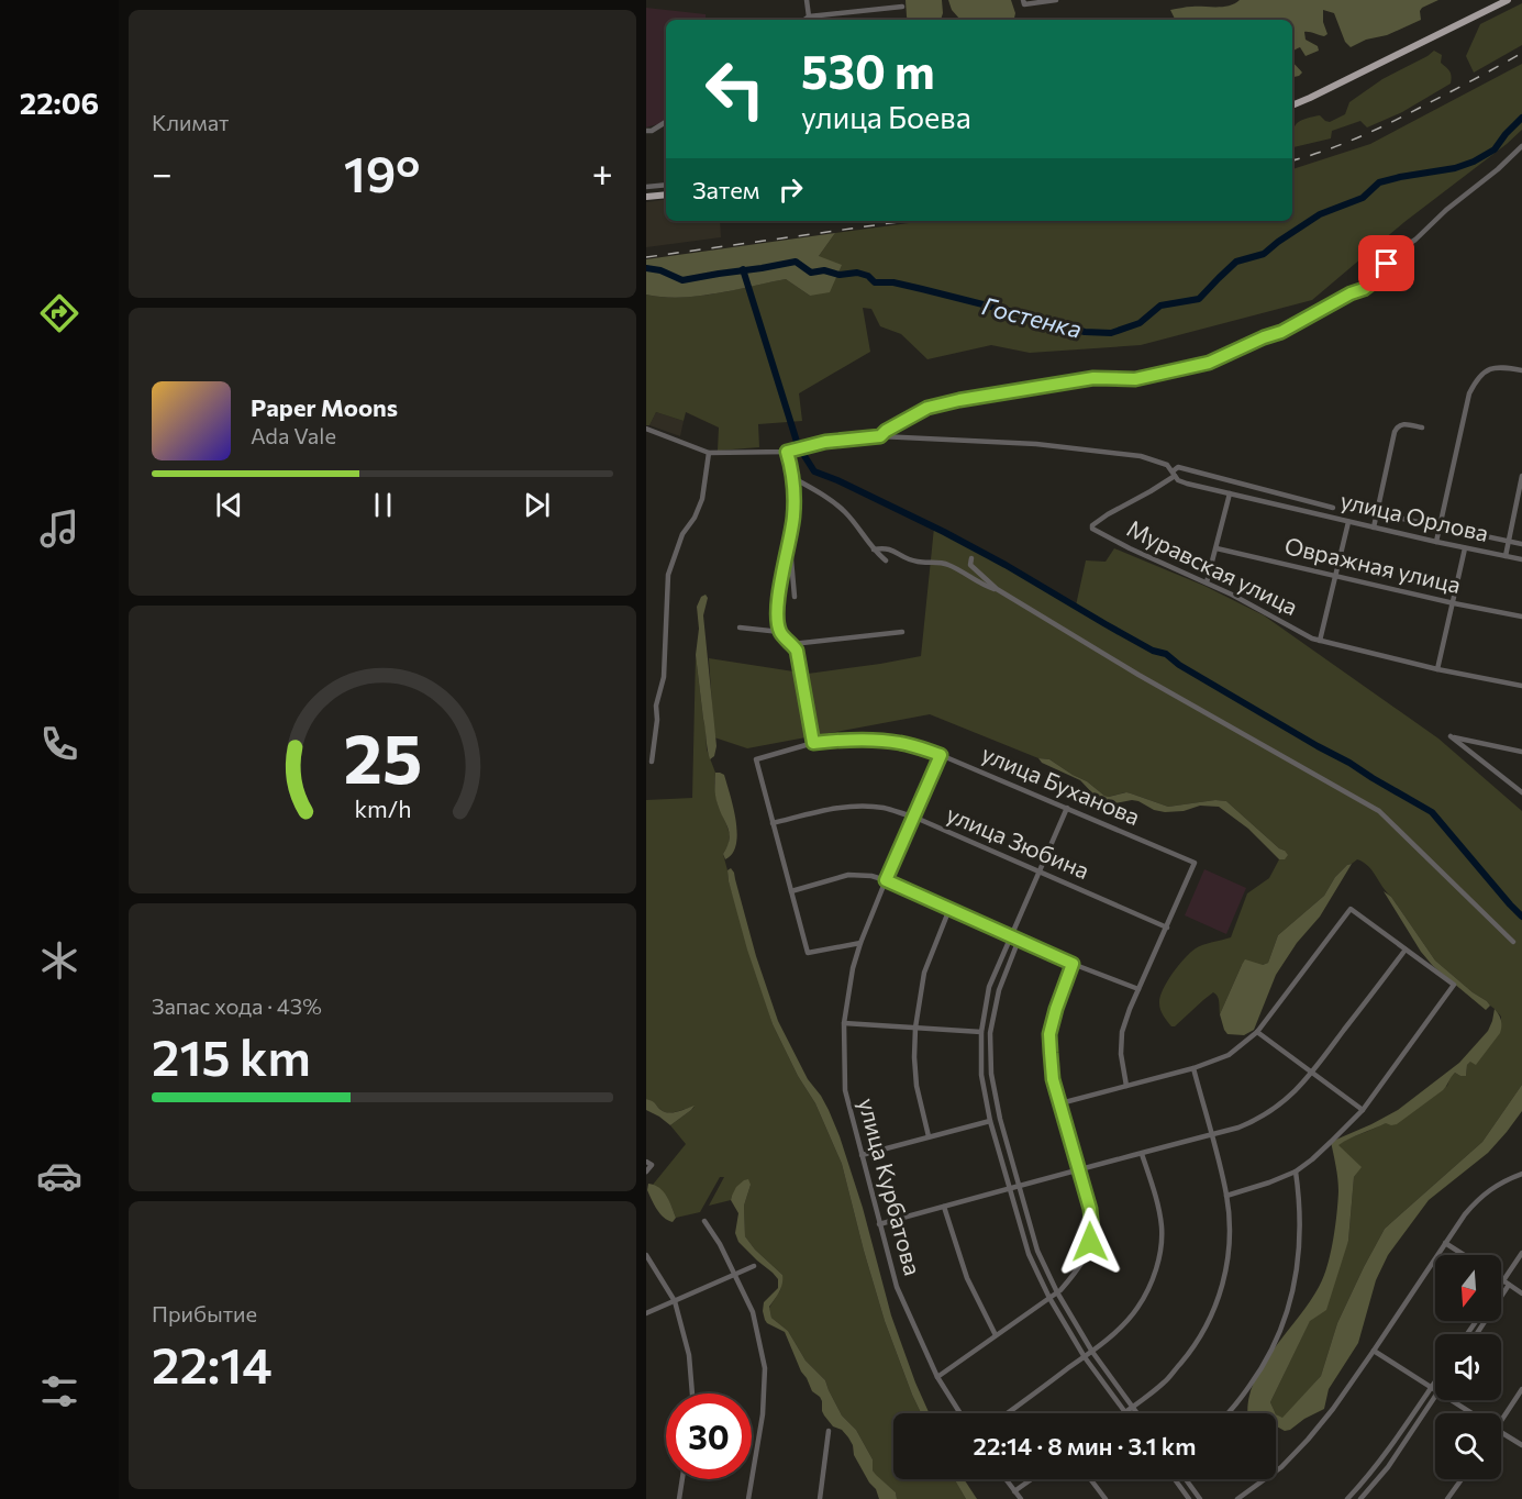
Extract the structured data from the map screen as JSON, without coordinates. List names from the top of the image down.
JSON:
{
  "streets": {
    "street": [
      "улица Орлова",
      "Овражная улица",
      "Муравская улица",
      "улица Буханова",
      "улица Зюбина",
      "улица Курбатова"
    ]
  },
  "crossings": [
    ["улица Орлова", "Муравская улица"],
    ["улица Буханова", "улица Зюбина"],
    ["улица Буханова", "улица Курбатова"],
    ["улица Зюбина", "улица Курбатова"]
  ],
  "water": ["Гостенка"],
  "north": "bottom",
  "page": {
    "tabs": "22:06",
    "tile": [
      "Климат",
      ["Запас хода · 43%", "215 km"],
      ["Прибытие", "22:14"]
    ],
    "turn": ["530 m", "улица Боева"],
    "heat": ["−", "19°", "+"],
    "then": "Затем",
    "song": ["Paper Moons", "Ada Vale"],
    "limit": "30",
    "trip": "22:14 · 8 мин · 3.1 km",
    "gauge": ["25", "km/h"]
  }
}
